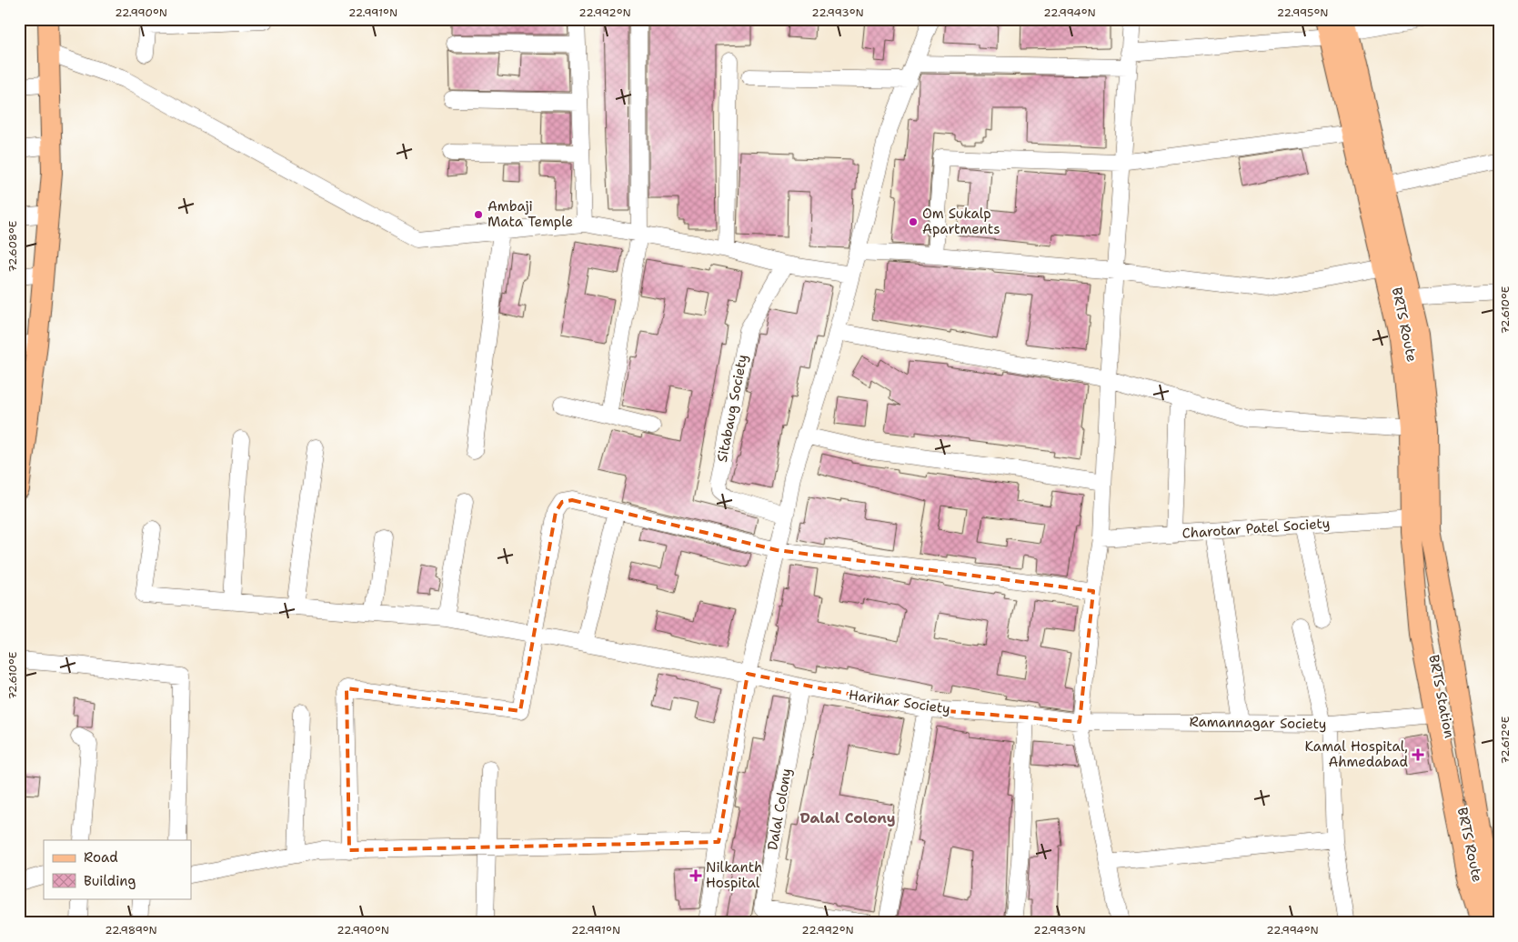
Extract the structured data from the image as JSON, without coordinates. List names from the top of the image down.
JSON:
{
  "streets": {
    "street": [
      "BRTS Route",
      "Sitabaug Society",
      "Charotar Patel Society",
      "BRTS Station",
      "Harihar Society",
      "Ramannagar Society",
      "Dalal Colony"
    ]
  },
  "crossings": [
    ["BRTS Route", "BRTS Station"],
    ["Harihar Society", "Ramannagar Society"],
    ["Harihar Society", "Dalal Colony"]
  ],
  "districts": ["Dalal Colony"],
  "places": {
    "other": ["Ambaji Mata Temple", "Om Sukalp Apartments"],
    "health": ["Kamal Hospital, Ahmedabad", "Nilkanth Hospital"]
  },
  "legend": ["Road", "Building"],
  "coordinates": [
    "22.990°N",
    "22.991°N",
    "22.992°N",
    "22.993°N",
    "22.994°N",
    "22.995°N",
    "72.608°E",
    "72.610°E",
    "72.612°E",
    "22.989°N"
  ]
}
